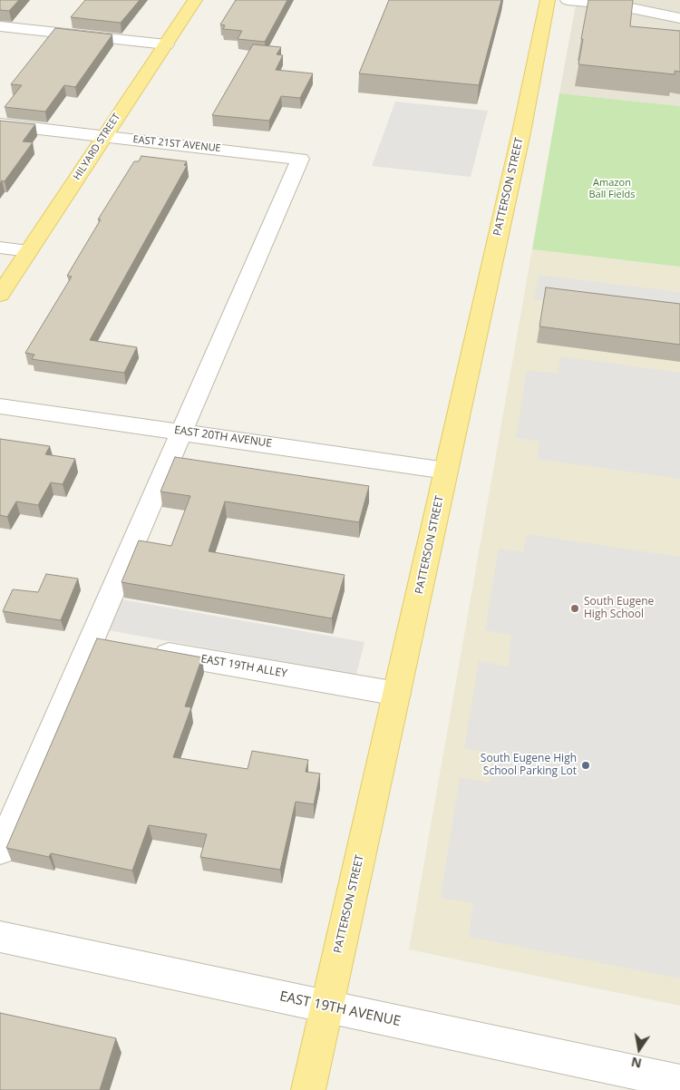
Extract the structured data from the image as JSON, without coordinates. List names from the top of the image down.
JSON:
{
  "streets": {
    "main road": ["HILYARD STREET", "PATTERSON STREET"],
    "street": [
      "EAST 21ST AVENUE",
      "EAST 20TH AVENUE",
      "EAST 19TH ALLEY",
      "EAST 19TH AVENUE"
    ]
  },
  "crossings": [
    ["EAST 21ST AVENUE", "HILYARD STREET"],
    ["EAST 21ST AVENUE", "EAST 20TH AVENUE"],
    ["PATTERSON STREET", "EAST 20TH AVENUE"],
    ["PATTERSON STREET", "EAST 19TH ALLEY"],
    ["PATTERSON STREET", "EAST 19TH AVENUE"]
  ],
  "parks": ["Amazon Ball Fields"],
  "places": ["South Eugene High School", "South Eugene High School Parking Lot"],
  "north": "bottom"
}
